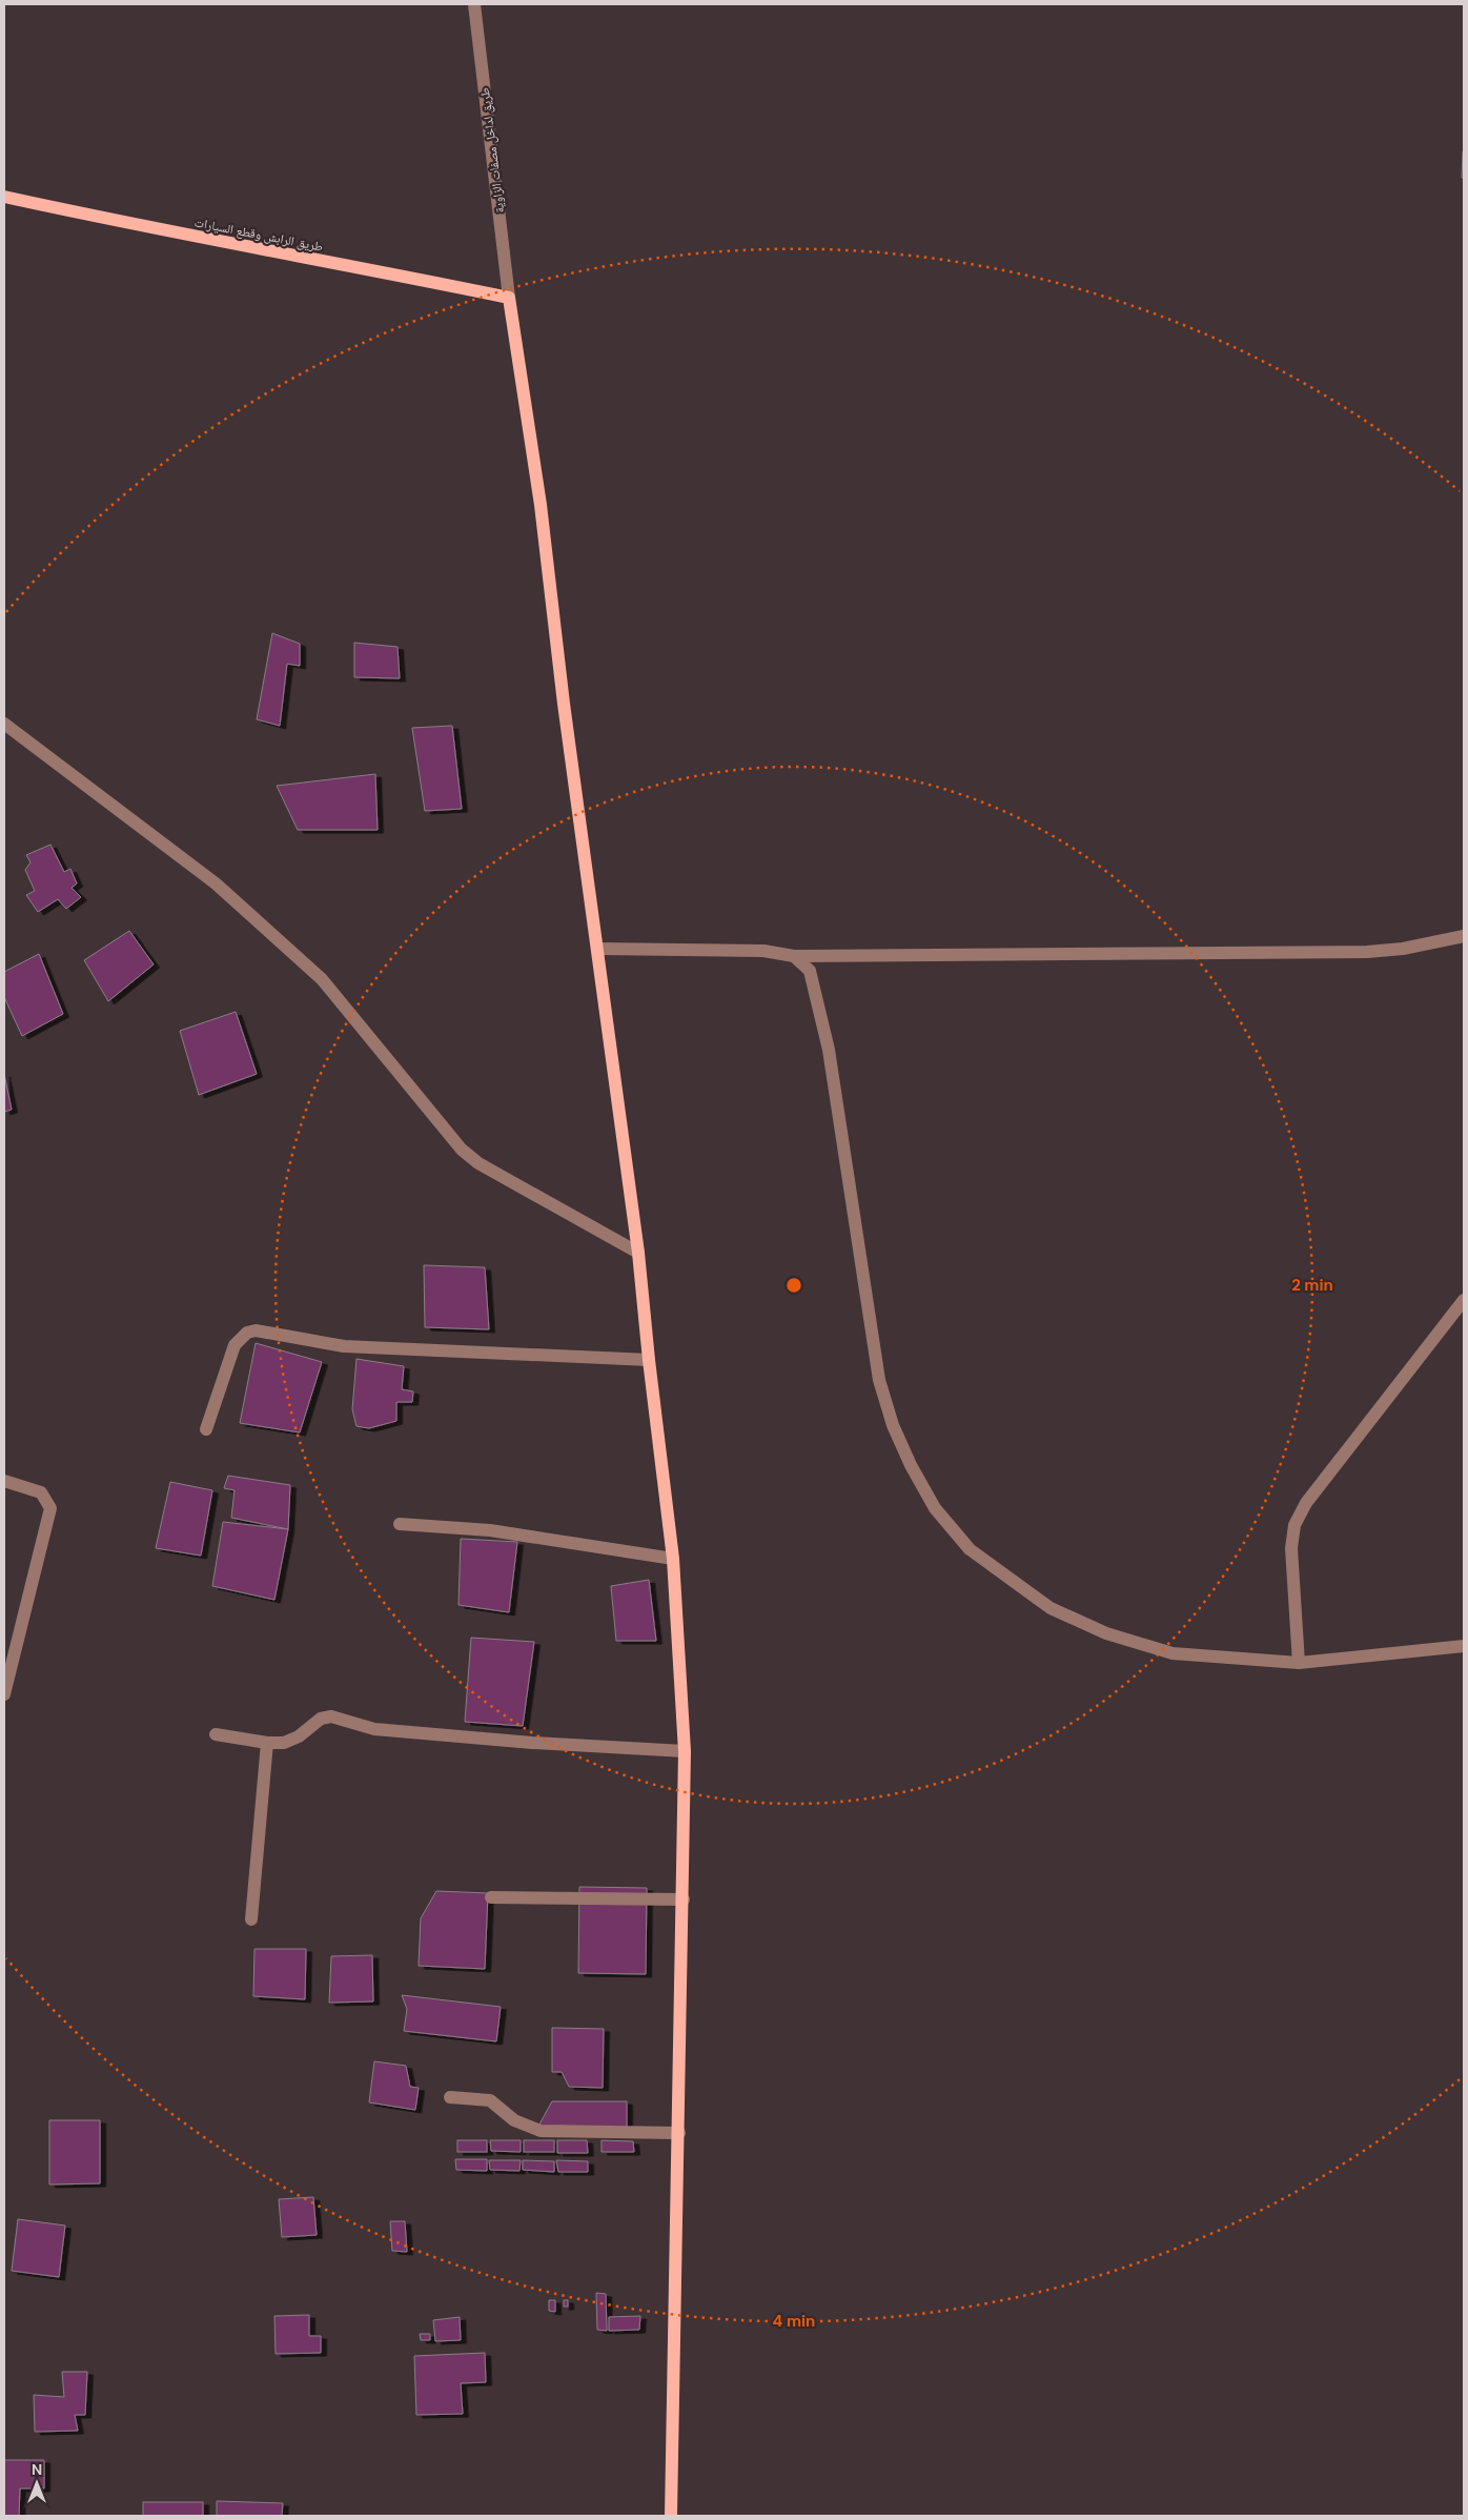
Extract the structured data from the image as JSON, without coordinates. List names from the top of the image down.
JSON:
{
  "streets": {
    "main road": ["طريق الرابش وقطع السيارات"],
    "street": ["طريق لداخل مصفات الزاوية"]
  },
  "crossings": [
    ["طريق لداخل مصفات الزاوية", "طريق الرابش وقطع السيارات"]
  ],
  "north": "top",
  "rings": ["2 min", "4 min"]
}
